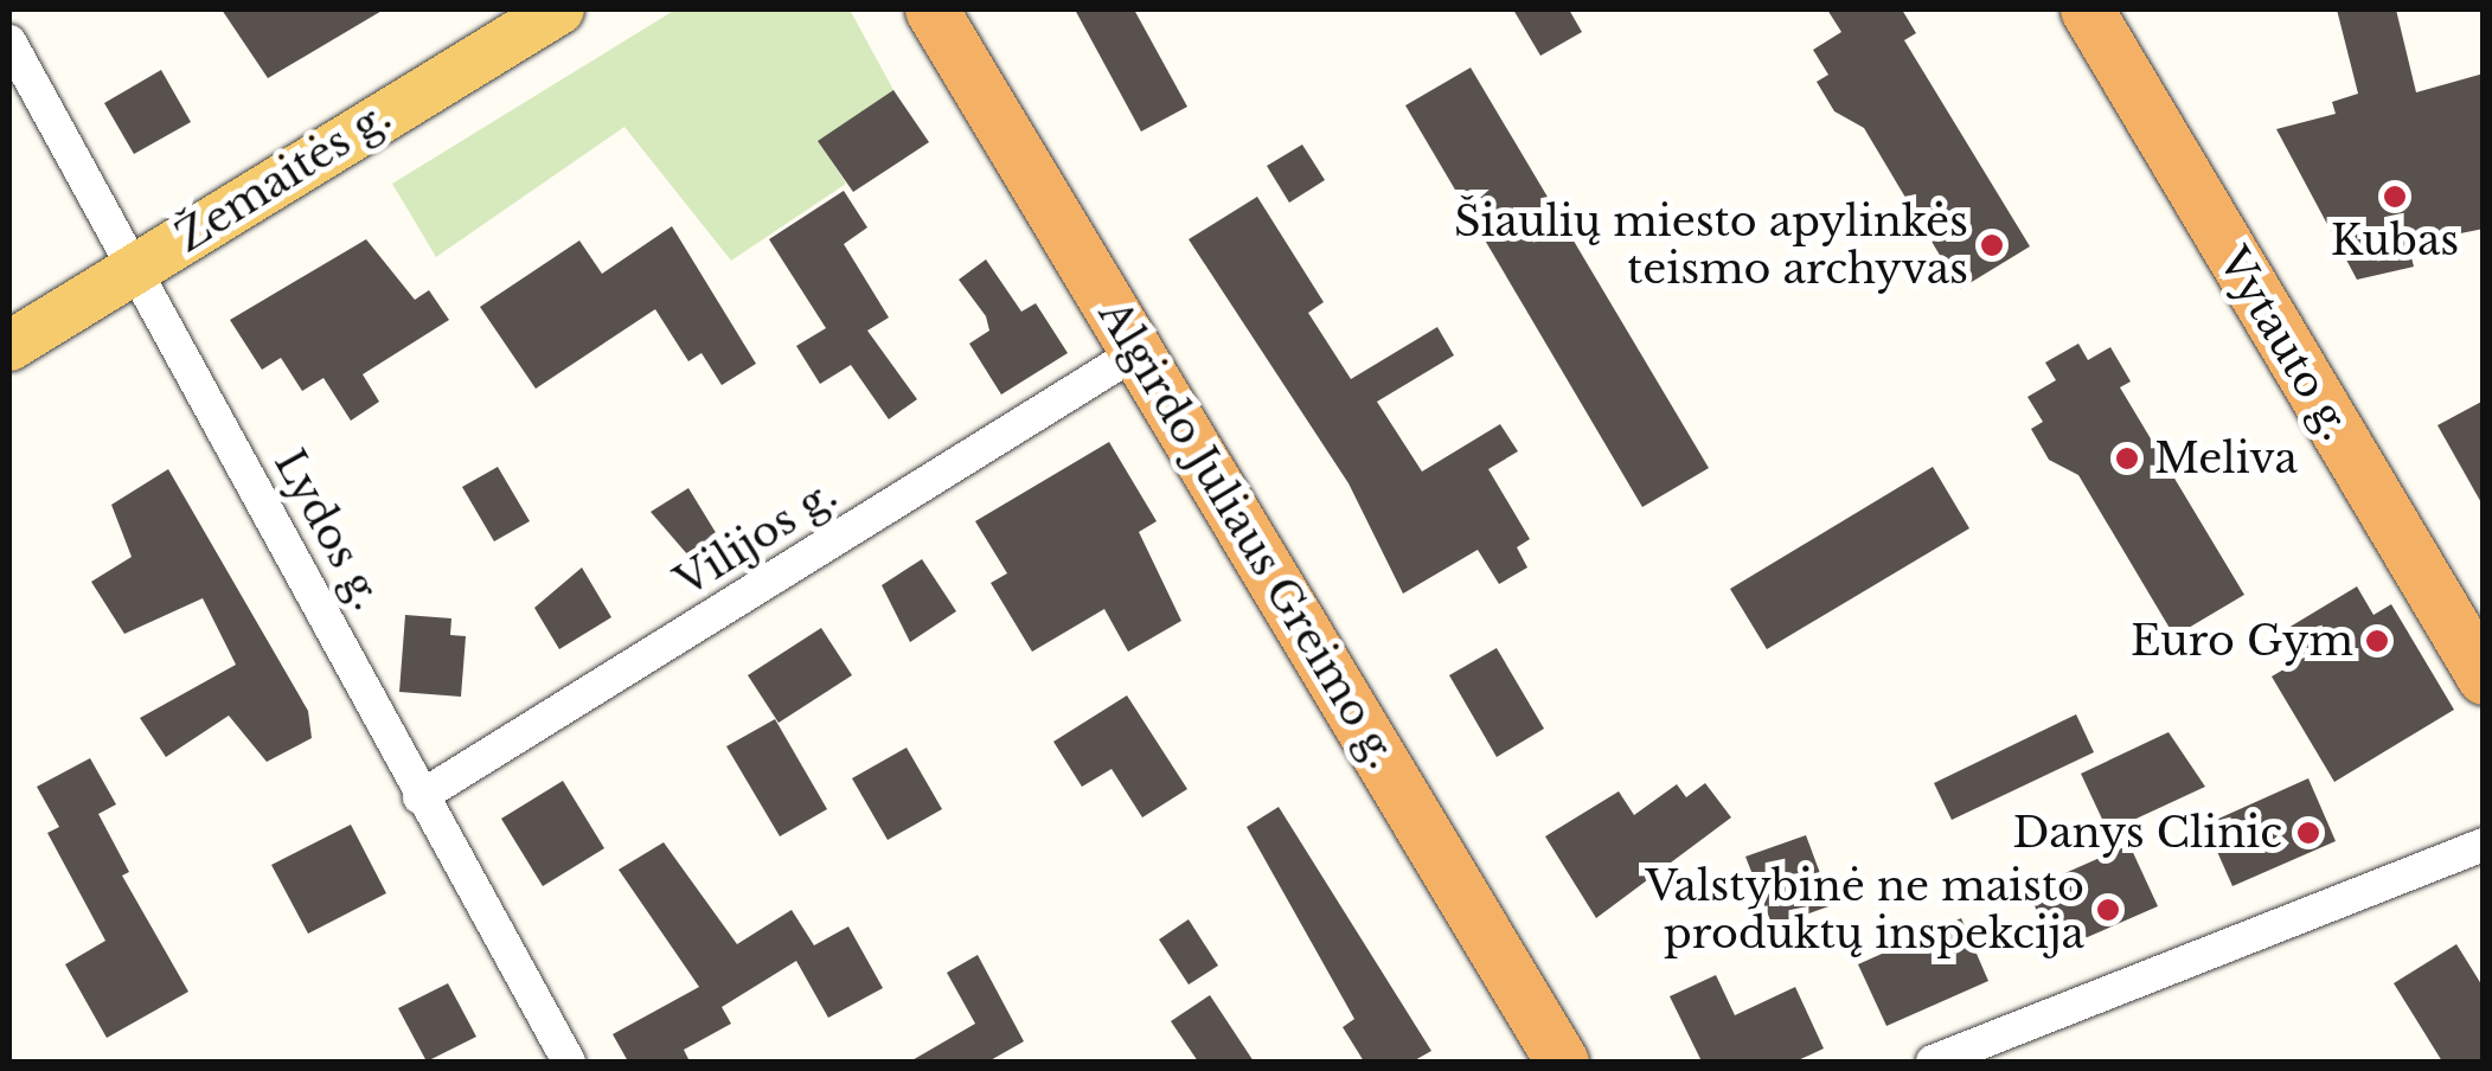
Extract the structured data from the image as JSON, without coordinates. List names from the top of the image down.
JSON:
{
  "streets": {
    "highway": ["Vytauto g.", "Algirdo Juliaus Greimo g."],
    "main road": ["Žemaitės g."],
    "street": ["Lydos g.", "Vilijos g."]
  },
  "crossings": [
    ["Žemaitės g.", "Lydos g."],
    ["Lydos g.", "Vilijos g."],
    ["Algirdo Juliaus Greimo g.", "Vilijos g."]
  ],
  "places": [
    "Kubas",
    "Šiaulių miesto apylinkės teismo archyvas",
    "Meliva",
    "Euro Gym",
    "Danys Clinic",
    "Valstybinė ne maisto produktų inspekcija"
  ]
}
